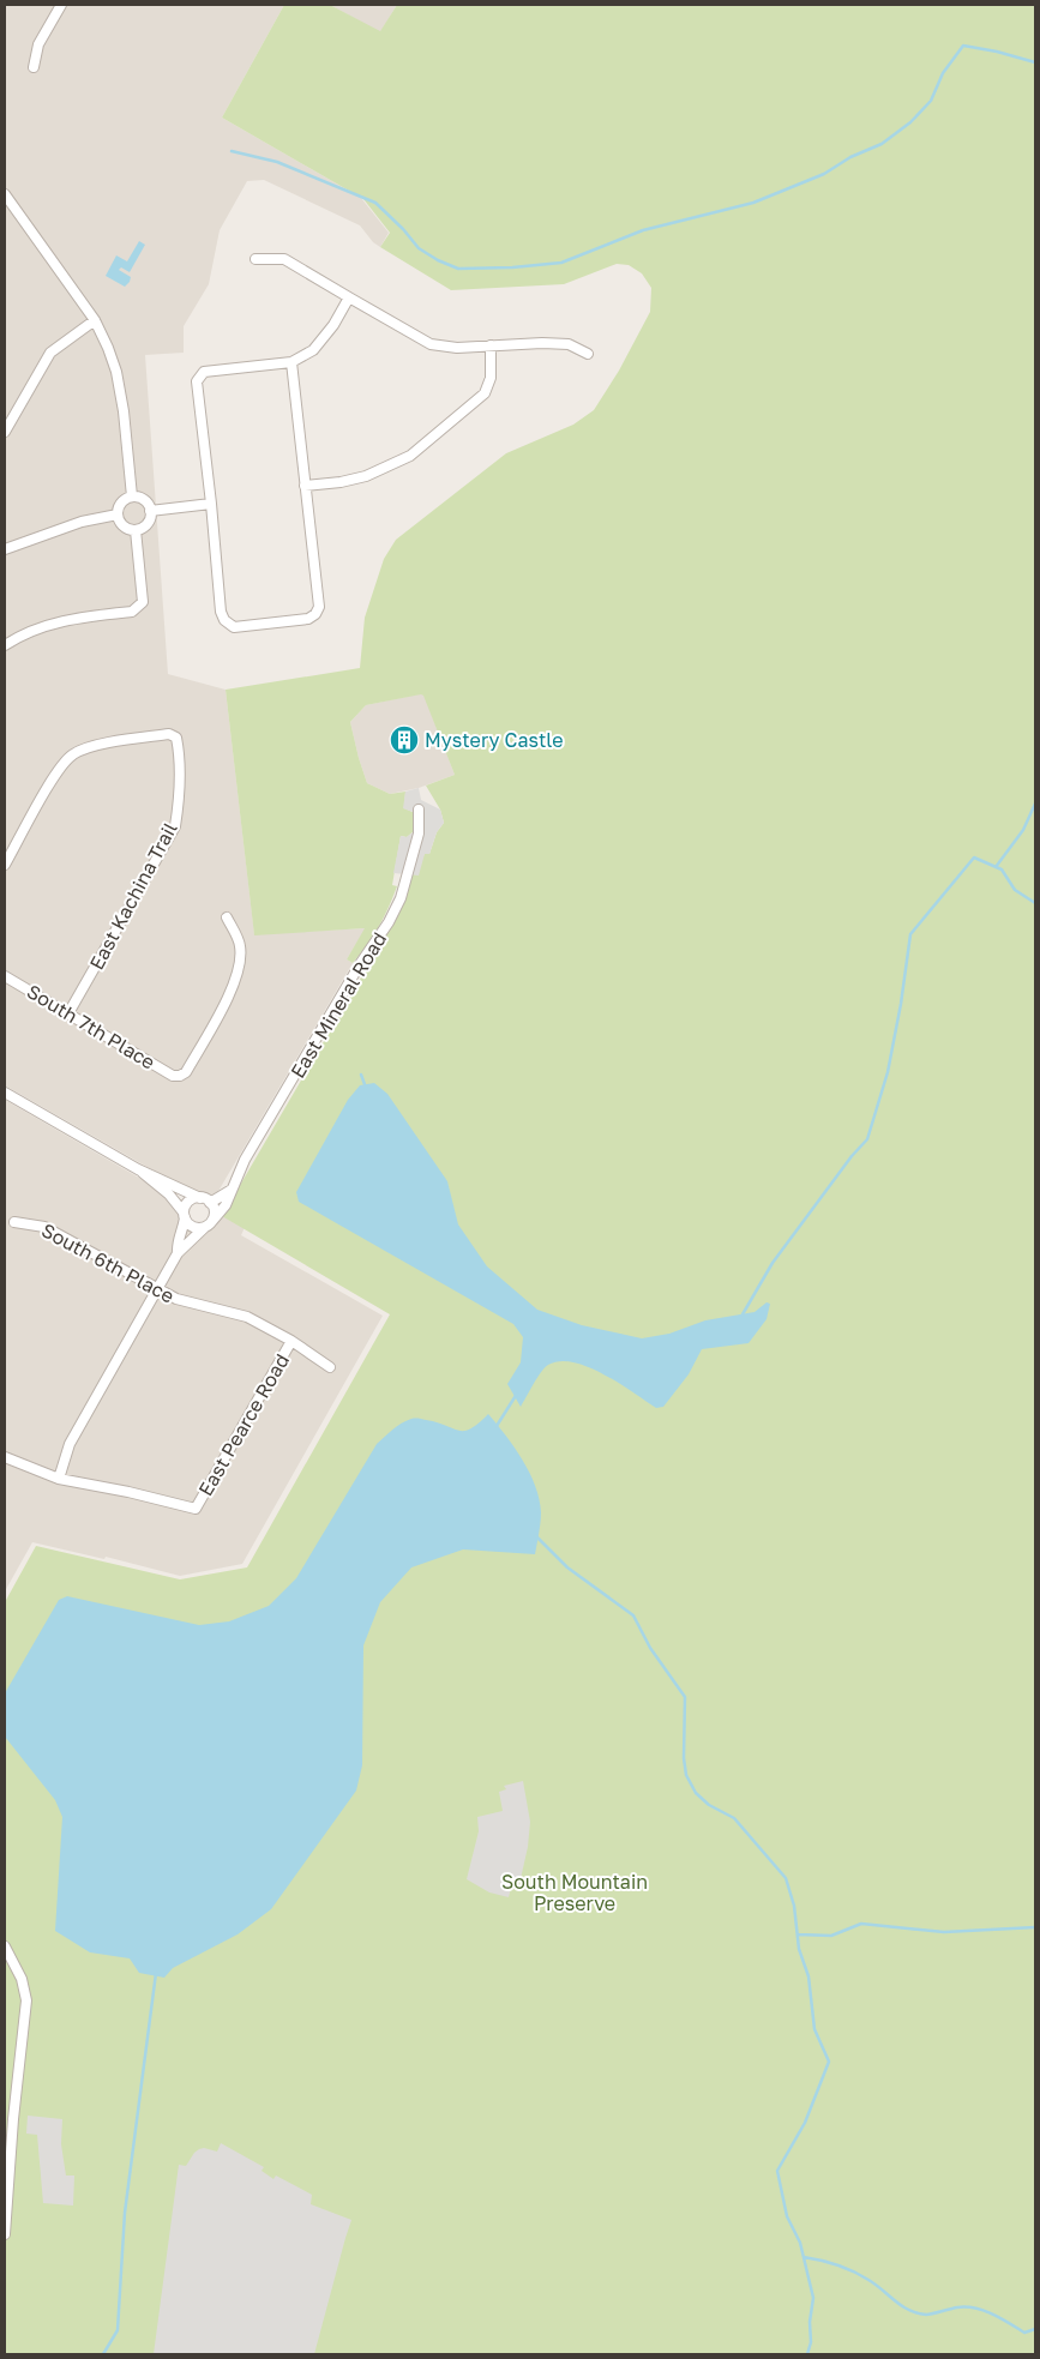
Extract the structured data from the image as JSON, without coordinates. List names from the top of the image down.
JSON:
{
  "streets": {
    "street": [
      "East Kachina Trail",
      "East Mineral Road",
      "South 7th Place",
      "South 6th Place",
      "East Pearce Road"
    ]
  },
  "crossings": [
    ["East Kachina Trail", "South 7th Place"],
    ["East Mineral Road", "South 6th Place"],
    ["East Mineral Road", "East Pearce Road"],
    ["South 6th Place", "East Pearce Road"]
  ],
  "parks": ["South Mountain Preserve"],
  "places": {
    "building": ["Mystery Castle"]
  }
}
